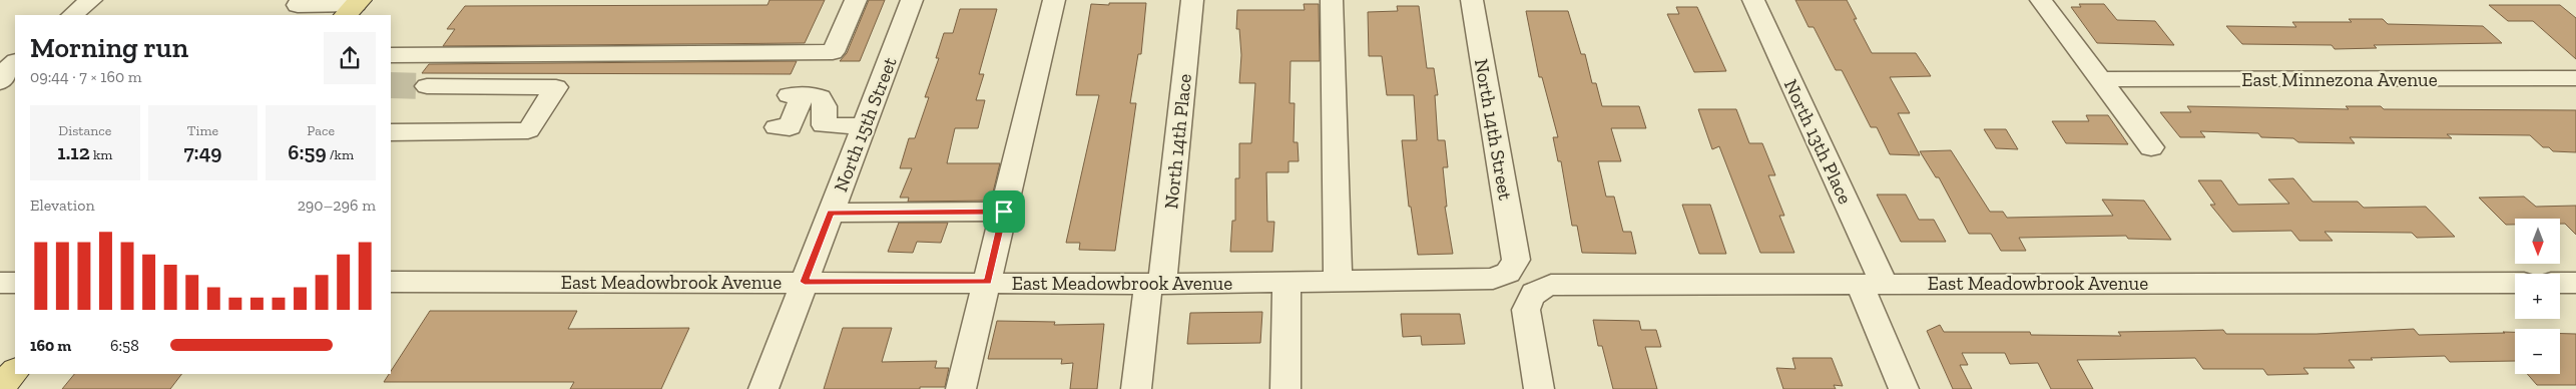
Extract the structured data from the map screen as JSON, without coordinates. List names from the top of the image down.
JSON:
{
  "streets": {
    "street": [
      "East Minnezona Avenue",
      "North 15th Street",
      "North 14th Street",
      "North 14th Place",
      "North 13th Place",
      "East Meadowbrook Avenue"
    ]
  },
  "crossings": [
    ["North 15th Street", "East Meadowbrook Avenue"],
    ["North 14th Street", "East Meadowbrook Avenue"],
    ["North 14th Place", "East Meadowbrook Avenue"],
    ["North 13th Place", "East Meadowbrook Avenue"]
  ],
  "north": "bottom",
  "page": {
    "heading": ["Morning run", "09:44 · 7 × 160 m"],
    "stats": [
      ["Distance", "1.12 km"],
      ["Time", "7:49"],
      ["Pace", "6:59 /km"]
    ],
    "chart": ["Elevation", "290–296 m"],
    "map_buttons": ["+", "−"],
    "list": [
      {
        "name": "160 m",
        "note": "6:58"
      }
    ]
  }
}
